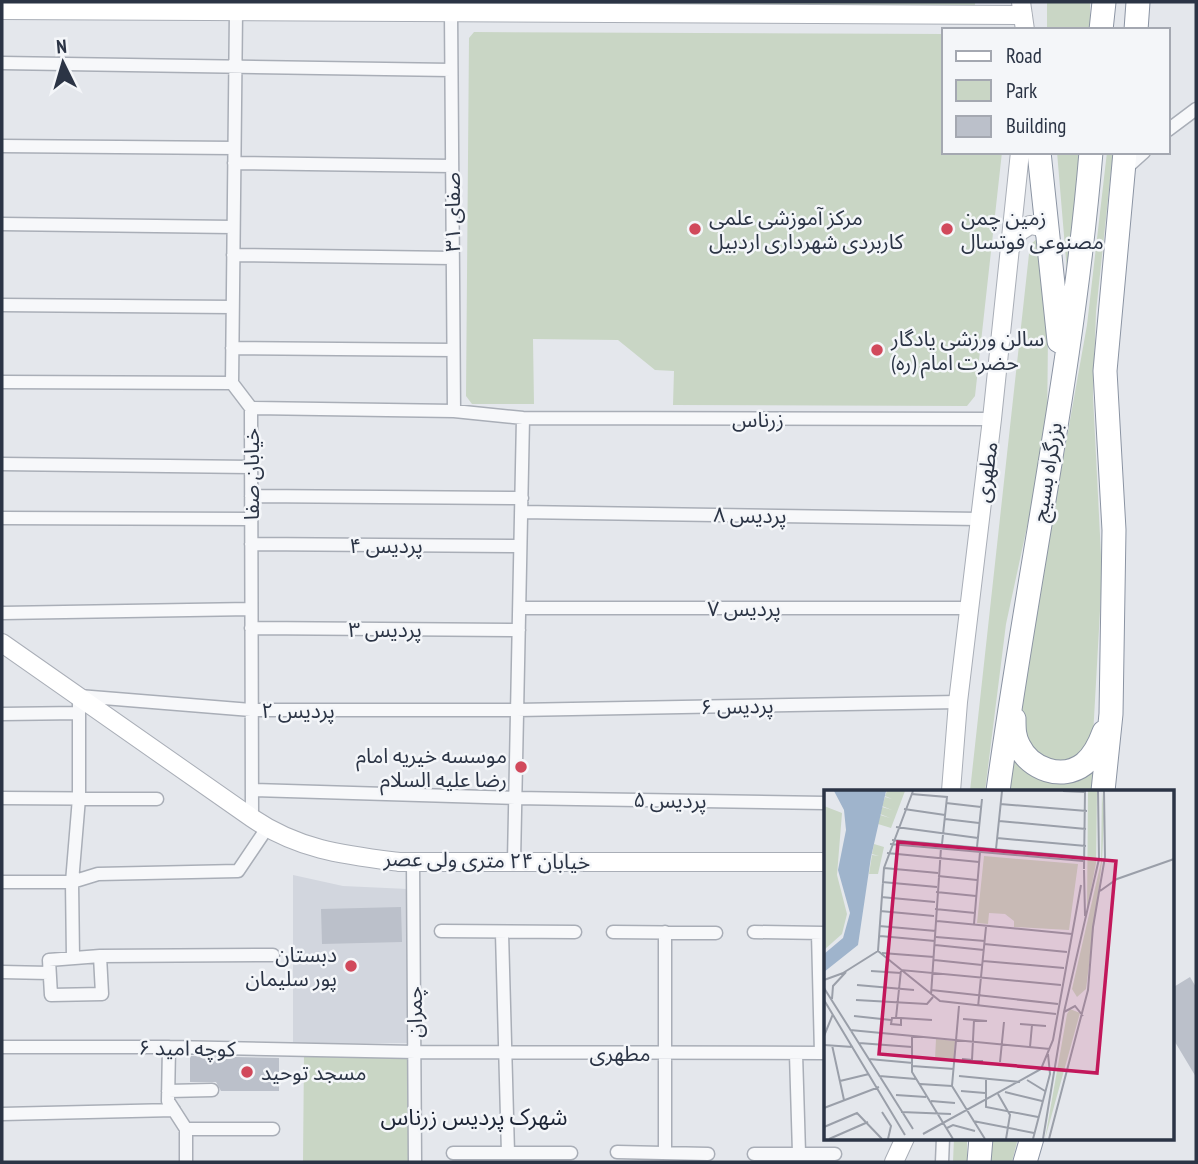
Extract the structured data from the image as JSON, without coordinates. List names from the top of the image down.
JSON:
{
  "streets": {
    "highway": ["بزرگراه بسیج"],
    "street": [
      "صفای ۳۱",
      "زرناس",
      "مطهری",
      "خیابان صفا",
      "پردیس ۸",
      "پردیس ۴",
      "پردیس ۷",
      "پردیس ۳",
      "پردیس ۶",
      "پردیس ۲",
      "پردیس ۵",
      "خیابان ۲۴ متری ولی عصر",
      "چمران",
      "کوچه امید ۶"
    ]
  },
  "crossings": [
    ["صفای ۳۱", "زرناس"],
    ["زرناس", "مطهری"],
    ["زرناس", "خیابان صفا"],
    ["مطهری", "پردیس ۸"],
    ["مطهری", "پردیس ۷"],
    ["مطهری", "پردیس ۶"],
    ["مطهری", "چمران"],
    ["مطهری", "کوچه امید ۶"],
    ["خیابان صفا", "پردیس ۸"],
    ["خیابان صفا", "پردیس ۴"],
    ["خیابان صفا", "پردیس ۳"],
    ["خیابان صفا", "پردیس ۲"],
    ["خیابان صفا", "پردیس ۵"],
    ["خیابان صفا", "خیابان ۲۴ متری ولی عصر"],
    ["پردیس ۶", "پردیس ۲"],
    ["پردیس ۲", "خیابان ۲۴ متری ولی عصر"],
    ["خیابان ۲۴ متری ولی عصر", "چمران"],
    ["چمران", "کوچه امید ۶"]
  ],
  "districts": ["شهرک پردیس زرناس"],
  "places": [
    "مرکز آموزشی علمی کاربردی شهرداری اردبیل",
    "زمین چمن مصنوعی فوتسال",
    "سالن ورزشی یادگار حضرت امام (ره)",
    "موسسه خیریه امام رضا علیه السلام",
    "دبستان پور سلیمان",
    "مسجد توحید"
  ],
  "legend": ["Road", "Park", "Building"],
  "north": "top"
}
